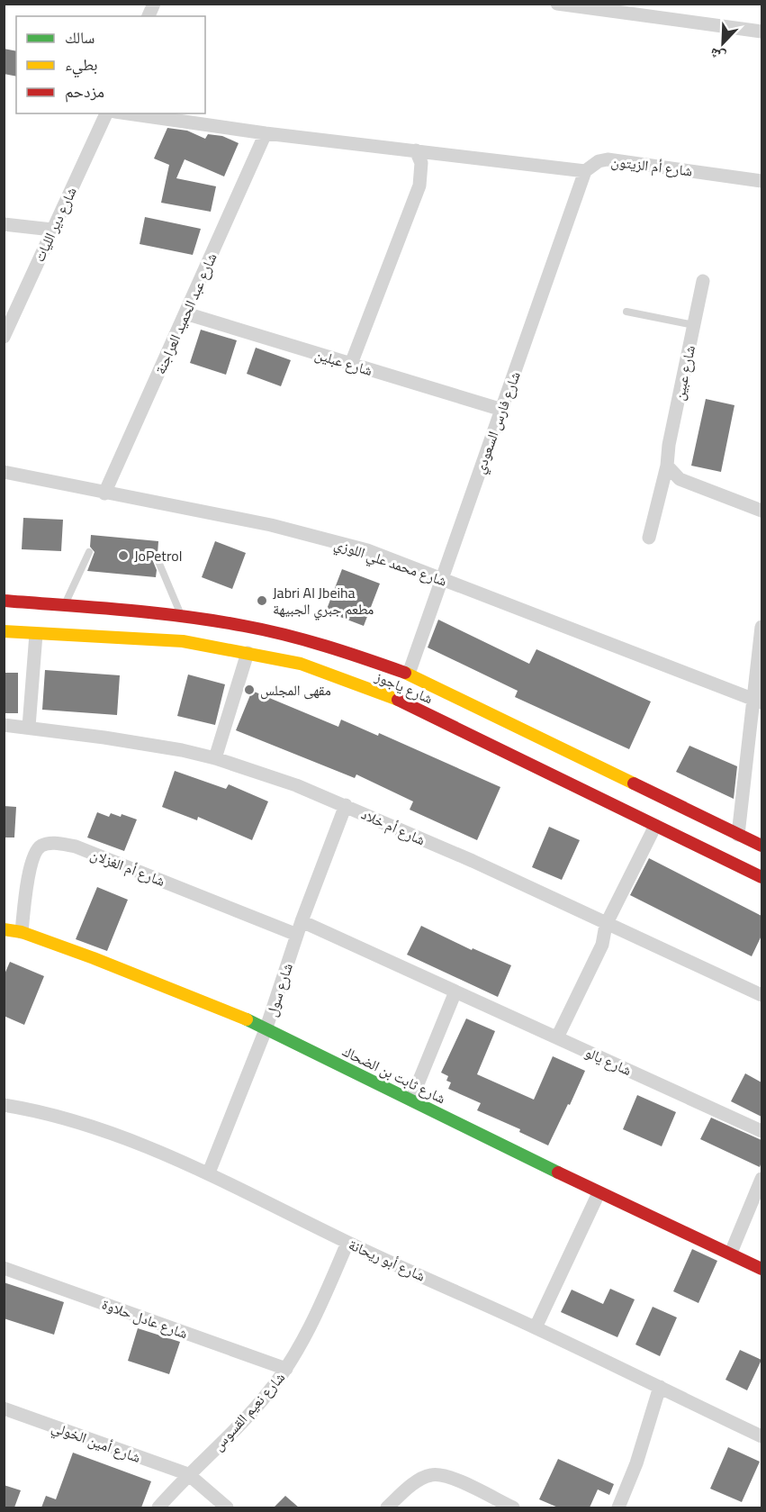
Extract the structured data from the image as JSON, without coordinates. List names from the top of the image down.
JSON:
{
  "streets": {
    "main road": ["شارع ياجوز", "شارع ثابت بن الضحاك"],
    "street": [
      "شارع أم الزيتون",
      "شارع دير الليات",
      "شارع عبد الحميد العراجنة",
      "شارع عبلين",
      "شارع عبين",
      "شارع فارس السعودي",
      "شارع محمد علي اللوزي",
      "شارع أم خلاد",
      "شارع أم الغزلان",
      "شارع سول",
      "شارع يالو",
      "شارع أبو ريحانة",
      "شارع عادل حلاوة",
      "شارع نعيم القسوس",
      "شارع أمين الخولي"
    ]
  },
  "crossings": [
    ["شارع أم الزيتون", "شارع فارس السعودي"],
    ["شارع عبد الحميد العراجنة", "شارع عبلين"],
    ["شارع عبد الحميد العراجنة", "شارع محمد علي اللوزي"],
    ["شارع عبلين", "شارع فارس السعودي"],
    ["شارع فارس السعودي", "شارع محمد علي اللوزي"],
    ["شارع فارس السعودي", "شارع ياجوز"],
    ["شارع أم خلاد", "شارع سول"],
    ["شارع أم الغزلان", "شارع سول"],
    ["شارع أم الغزلان", "شارع ثابت بن الضحاك"],
    ["شارع سول", "شارع يالو"],
    ["شارع سول", "شارع ثابت بن الضحاك"],
    ["شارع سول", "شارع أبو ريحانة"],
    ["شارع أبو ريحانة", "شارع نعيم القسوس"],
    ["شارع عادل حلاوة", "شارع نعيم القسوس"],
    ["شارع نعيم القسوس", "شارع أمين الخولي"]
  ],
  "places": ["JoPetrol", "Jabri Al Jbeiha مطعم جبري الجبيهة", "مقهى المجلس"],
  "legend": ["سالك", "بطيء", "مزدحم"],
  "north": "bottom left"
}
